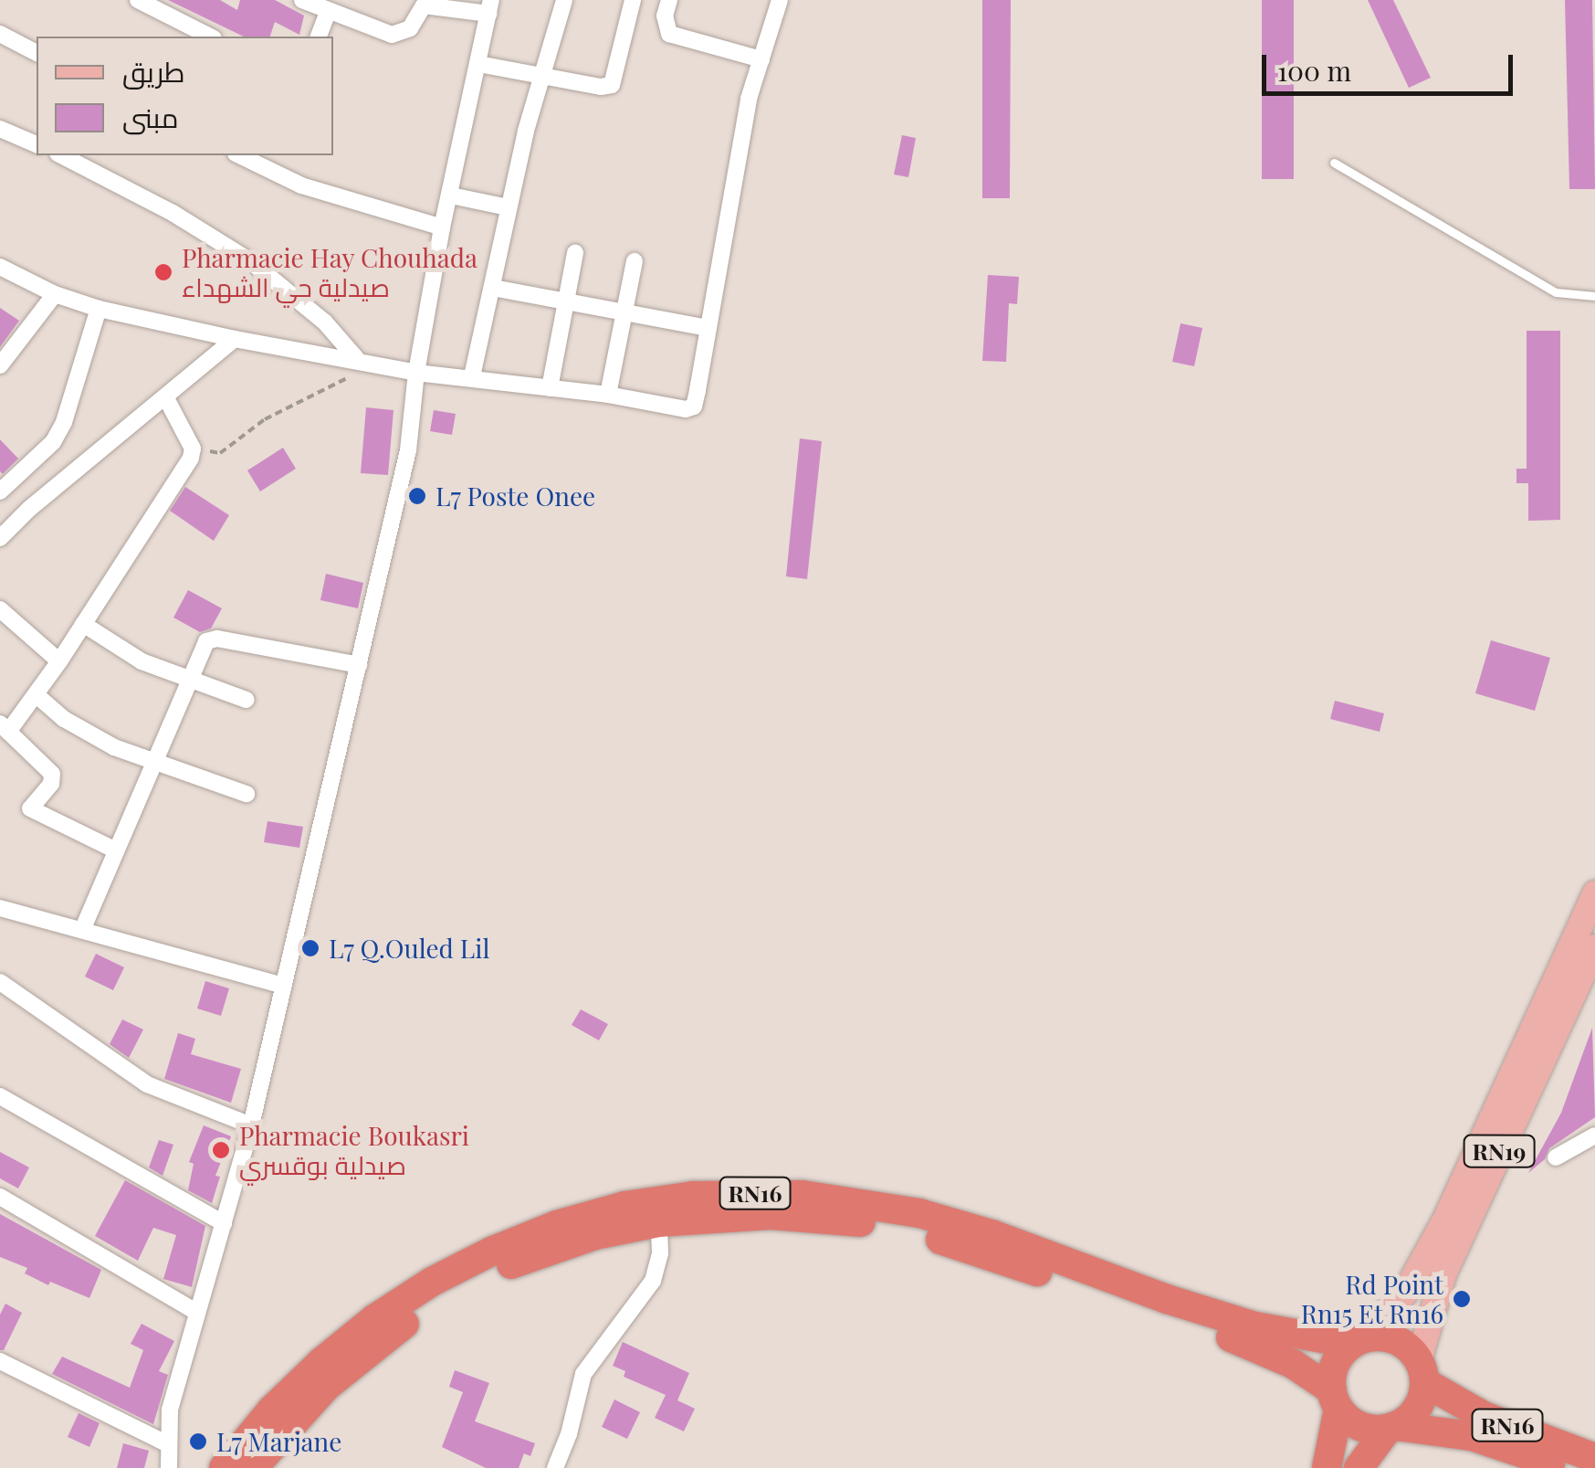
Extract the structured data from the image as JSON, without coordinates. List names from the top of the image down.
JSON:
{
  "streets": {
    "highway": ["RN16"],
    "main road": ["RN19"]
  },
  "crossings": [
    ["RN19", "RN16"]
  ],
  "places": [
    "Pharmacie Hay Chouhada صيدلية حي الشهداء",
    "L7 Poste Onee",
    "L7 Q.Ouled Lil",
    "Pharmacie Boukasri صيدلية بوقسري",
    "Rd Point Rn15 Et Rn16",
    "L7 Marjane"
  ],
  "legend": ["طريق", "مبنى"],
  "scale_bar": "100 m"
}
